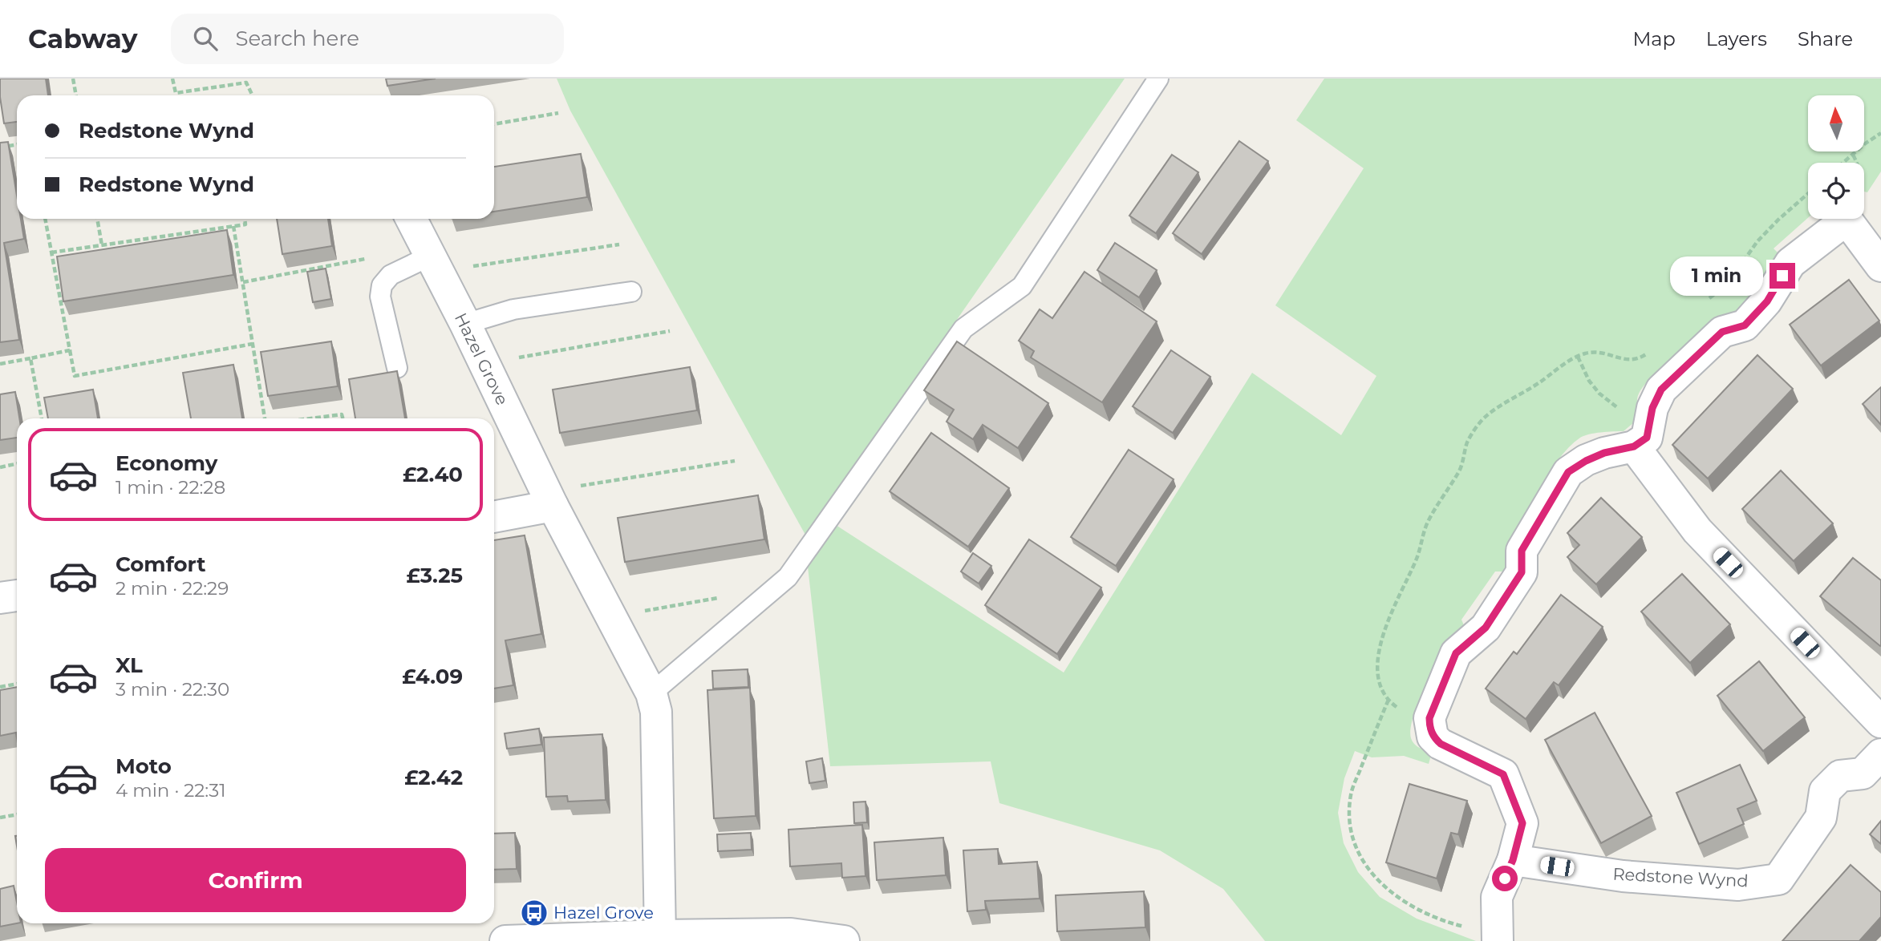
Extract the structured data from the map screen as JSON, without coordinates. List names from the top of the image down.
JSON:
{
  "streets": {
    "street": ["Hazel Grove", "Redstone Wynd"]
  },
  "places": {
    "bus stop": ["Hazel Grove"]
  },
  "north": "top",
  "page": {
    "header": "Cabway",
    "search": "Search here",
    "nav": ["Map", "Layers", "Share"],
    "banner": ["Redstone Wynd", "Redstone Wynd"],
    "bubble": "1 min",
    "list": [
      {
        "name": "Economy",
        "note": "1 min · 22:28",
        "value": "£2.40"
      },
      {
        "name": "Comfort",
        "note": "2 min · 22:29",
        "value": "£3.25"
      },
      {
        "name": "XL",
        "note": "3 min · 22:30",
        "value": "£4.09"
      },
      {
        "name": "Moto",
        "note": "4 min · 22:31",
        "value": "£2.42"
      }
    ],
    "buttons": "Confirm"
  }
}
